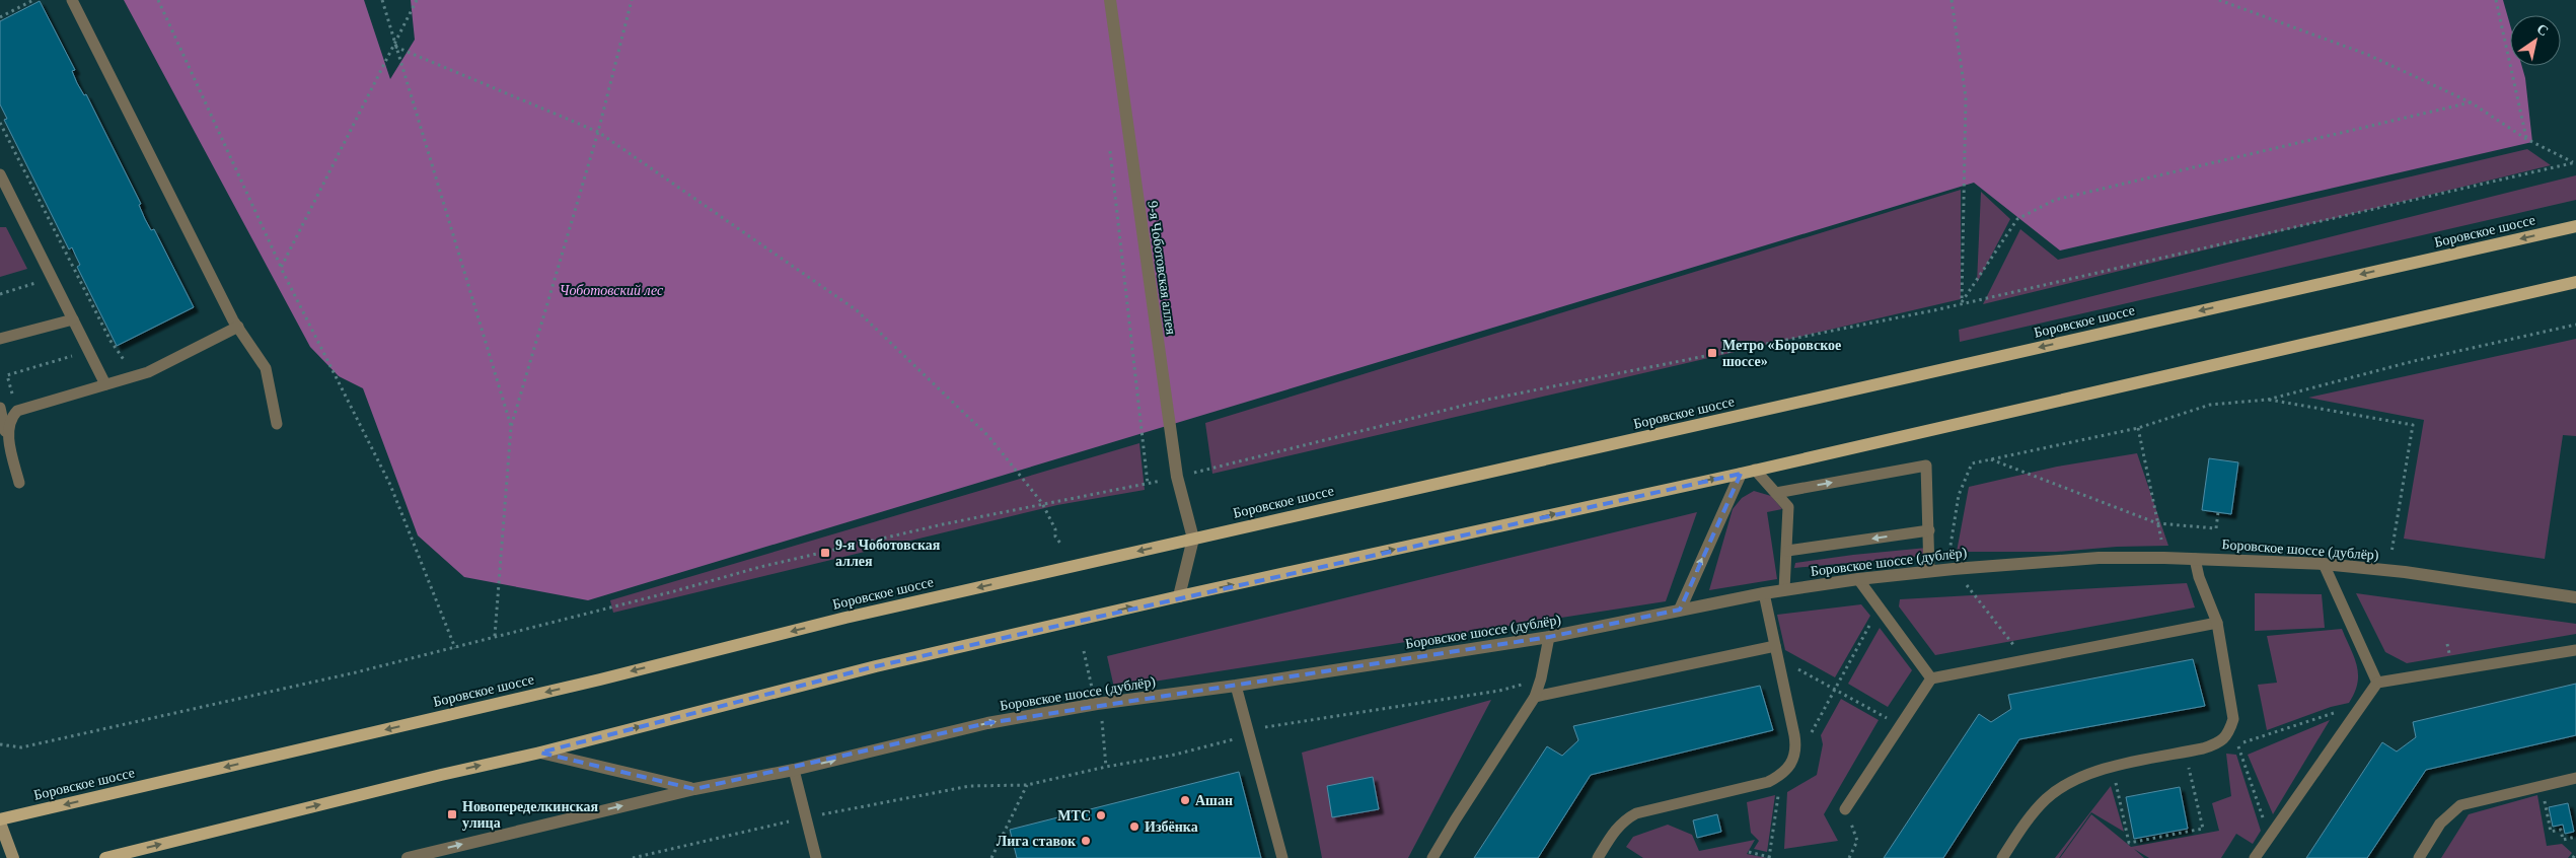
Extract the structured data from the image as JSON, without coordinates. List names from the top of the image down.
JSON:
{
  "streets": {
    "main road": ["Боровское шоссе"],
    "street": ["9-я Чоботовская аллея", "Боровское шоссе (дублёр)"]
  },
  "crossings": [
    ["Боровское шоссе", "9-я Чоботовская аллея"]
  ],
  "parks": ["Чоботовский лес"],
  "places": {
    "transit": ["Метро «Боровское шоссе»", "9-я Чоботовская аллея", "Новопеределкинская улица"],
    "other": [
      "Ашан",
      "МТС",
      "Избёнка",
      "Лига ставок"
    ]
  },
  "north": "top right"
}
